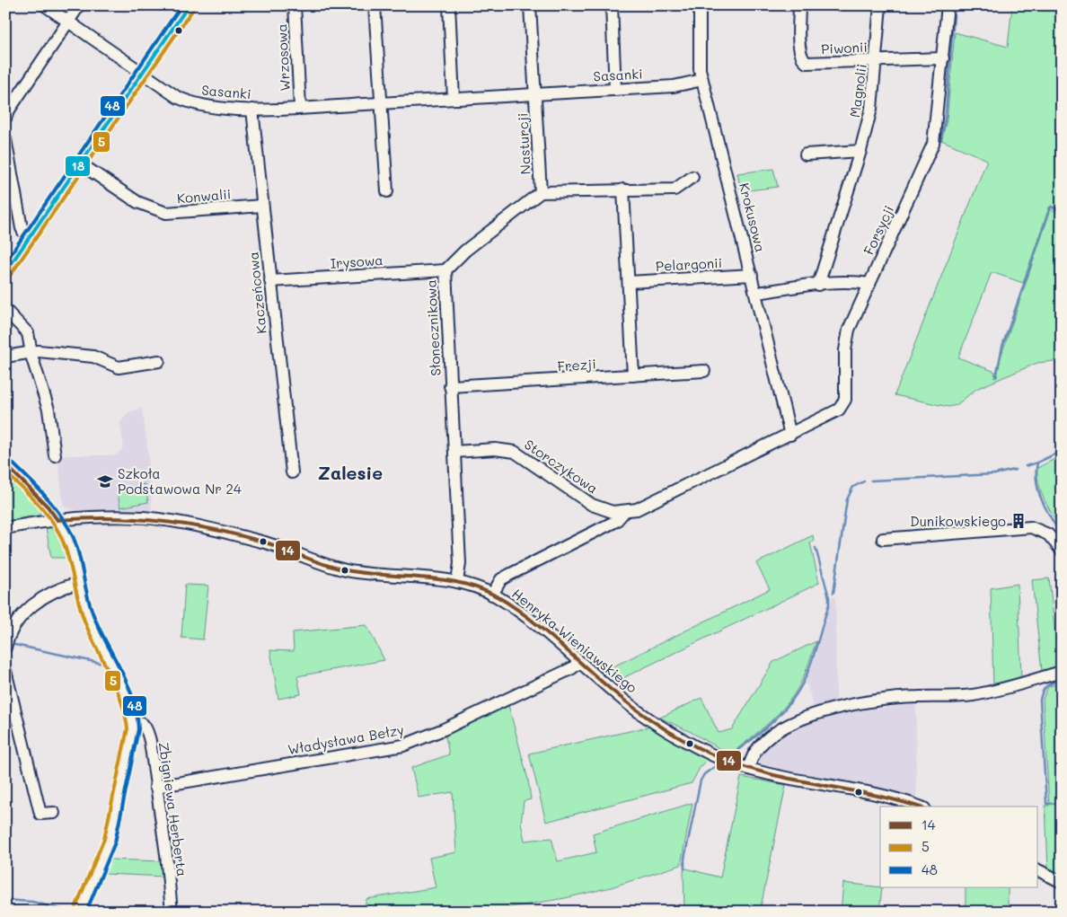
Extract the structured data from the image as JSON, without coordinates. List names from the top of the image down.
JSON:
{
  "streets": {
    "street": [
      "Piwonii",
      "Wrzosowa",
      "Sasanki",
      "Magnolii",
      "Nasturcji",
      "Konwalii",
      "Krokusowa",
      "Forsycji",
      "Irysowa",
      "Pelargonii",
      "Kaczeńcowa",
      "Słonecznikowa",
      "Frezji",
      "Storczykowa",
      "Henryka Wieniawskiego",
      "Władysława Bełzy",
      "Zbigniewa Herberta"
    ]
  },
  "crossings": [
    ["Piwonii", "Magnolii"],
    ["Piwonii", "Forsycji"],
    ["Wrzosowa", "Sasanki"],
    ["Sasanki", "Nasturcji"],
    ["Sasanki", "Krokusowa"],
    ["Sasanki", "Kaczeńcowa"],
    ["Nasturcji", "Słonecznikowa"],
    ["Konwalii", "Kaczeńcowa"],
    ["Krokusowa", "Forsycji"],
    ["Krokusowa", "Pelargonii"],
    ["Krokusowa", "Storczykowa"],
    ["Forsycji", "Storczykowa"],
    ["Irysowa", "Kaczeńcowa"],
    ["Irysowa", "Słonecznikowa"],
    ["Słonecznikowa", "Frezji"],
    ["Słonecznikowa", "Storczykowa"],
    ["Słonecznikowa", "Henryka Wieniawskiego"],
    ["Storczykowa", "Henryka Wieniawskiego"],
    ["Henryka Wieniawskiego", "Władysława Bełzy"],
    ["Władysława Bełzy", "Zbigniewa Herberta"]
  ],
  "districts": ["Zalesie"],
  "places": {
    "school or university": ["Szkoła Podstawowa Nr 24"],
    "building": ["Dunikowskiego"]
  },
  "lines": [
    "transit line 48",
    "transit line 18",
    "transit line 5",
    "transit line 14"
  ],
  "legend": ["14", "5", "48"]
}
